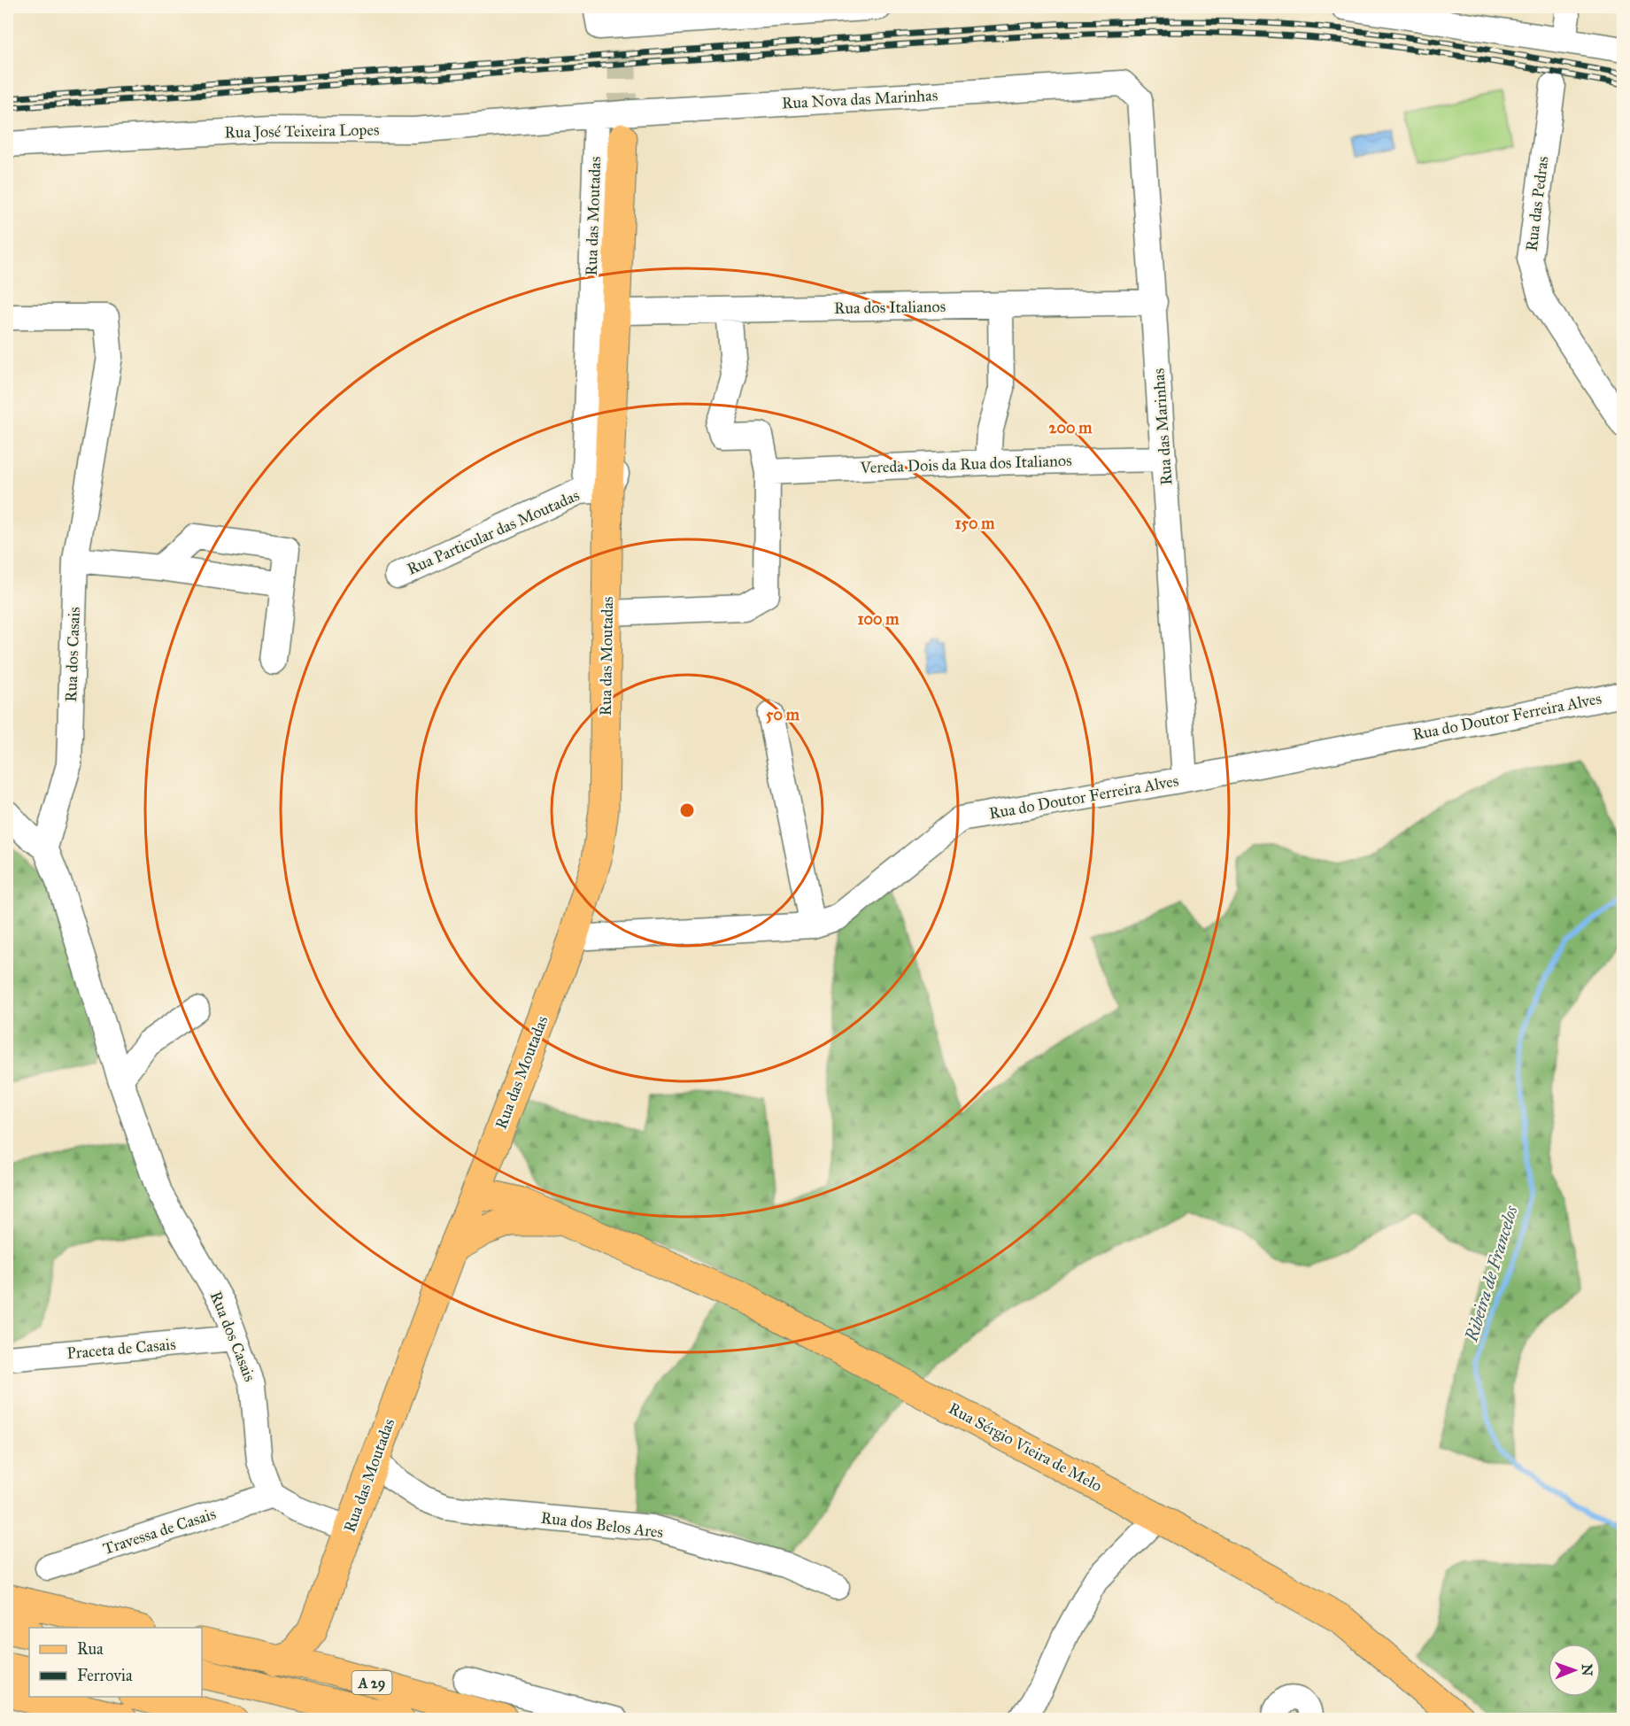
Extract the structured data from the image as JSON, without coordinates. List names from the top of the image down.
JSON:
{
  "streets": {
    "main road": ["Rua das Moutadas", "Rua Sérgio Vieira de Melo", "A 29"],
    "street": [
      "Rua Nova das Marinhas",
      "Rua José Teixeira Lopes",
      "Rua das Pedras",
      "Rua dos Italianos",
      "Rua das Marinhas",
      "Vereda Dois da Rua dos Italianos",
      "Rua Particular das Moutadas",
      "Rua dos Casais",
      "Rua do Doutor Ferreira Alves",
      "Praceta de Casais",
      "Rua dos Belos Ares",
      "Travessa de Casais"
    ]
  },
  "crossings": [
    ["Rua Nova das Marinhas", "Rua José Teixeira Lopes"],
    ["Rua Nova das Marinhas", "Rua das Moutadas"],
    ["Rua Nova das Marinhas", "Rua das Marinhas"],
    ["Rua José Teixeira Lopes", "Rua das Moutadas"],
    ["Rua das Moutadas", "Rua dos Italianos"],
    ["Rua das Moutadas", "Rua Particular das Moutadas"],
    ["Rua das Moutadas", "Rua do Doutor Ferreira Alves"],
    ["Rua das Moutadas", "Rua Sérgio Vieira de Melo"],
    ["Rua das Moutadas", "Rua dos Belos Ares"],
    ["Rua das Moutadas", "A 29"],
    ["Rua dos Italianos", "Rua das Marinhas"],
    ["Rua das Marinhas", "Vereda Dois da Rua dos Italianos"],
    ["Rua das Marinhas", "Rua do Doutor Ferreira Alves"],
    ["Rua dos Casais", "Praceta de Casais"],
    ["Rua dos Casais", "Travessa de Casais"]
  ],
  "water": ["Ribeira de Francelos"],
  "legend": ["Rua", "Ferrovia"],
  "north": "right",
  "rings": [
    "200 m",
    "150 m",
    "100 m",
    "50 m"
  ]
}
